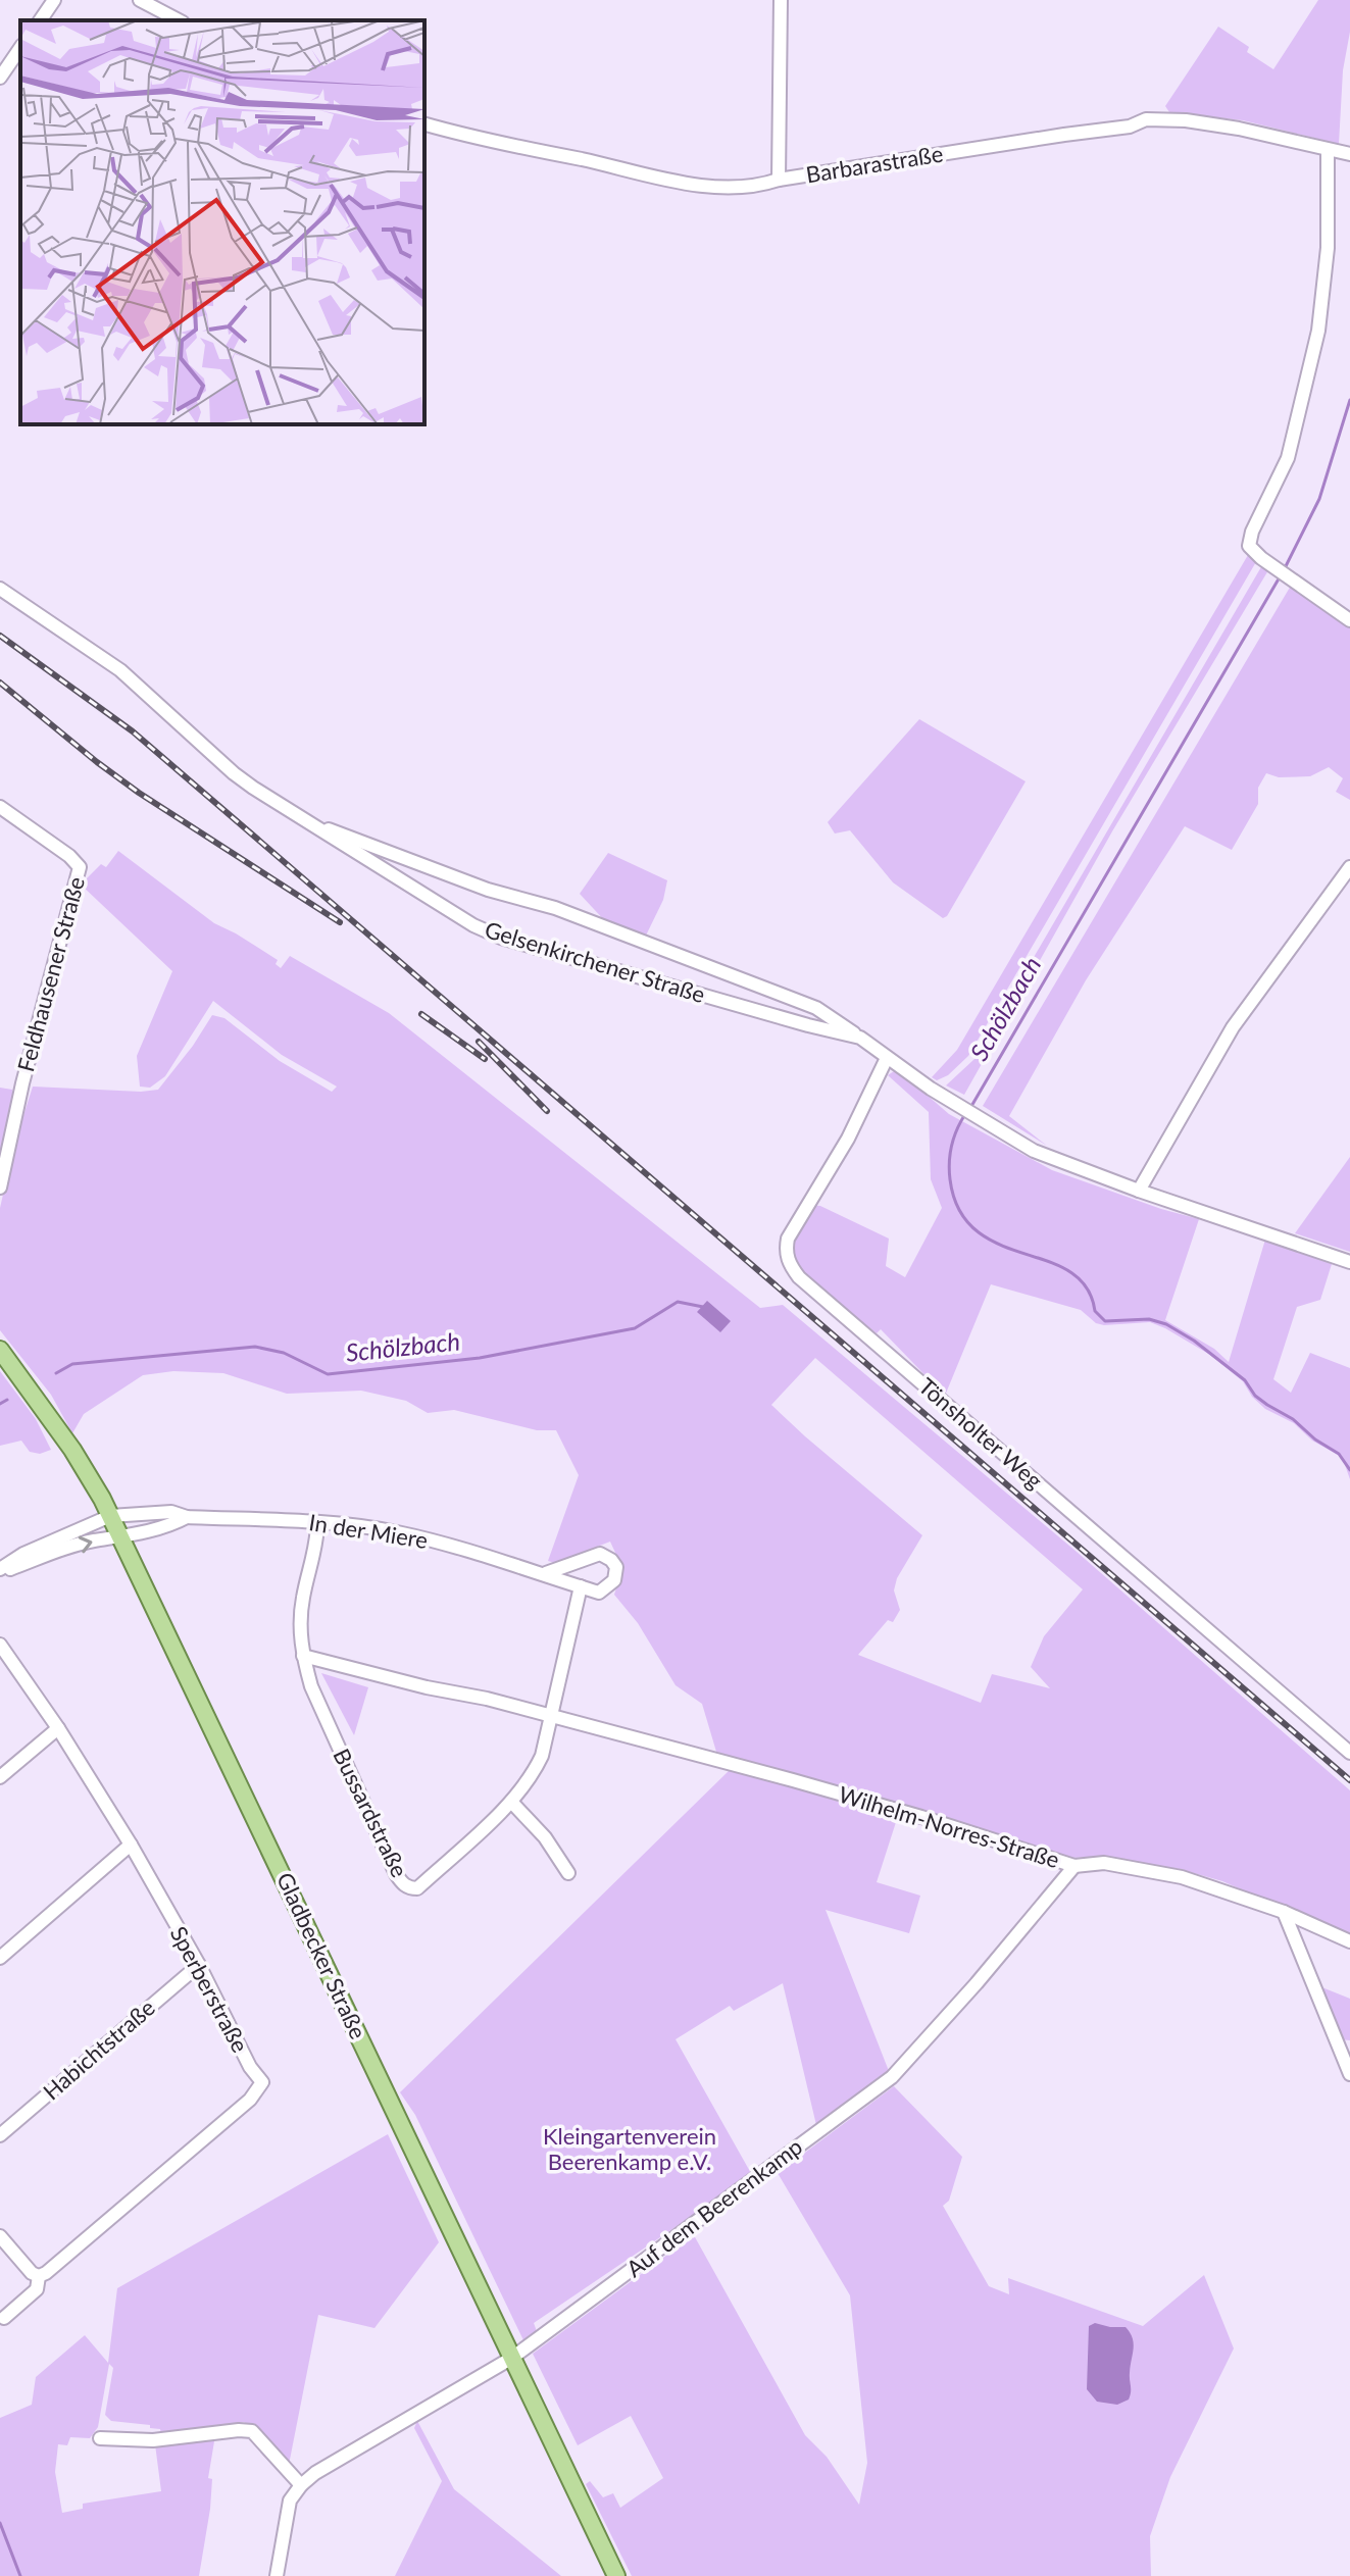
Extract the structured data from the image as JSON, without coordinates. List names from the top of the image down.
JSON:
{
  "streets": {
    "main road": ["Gladbecker Straße"],
    "street": [
      "Barbarastraße",
      "Gelsenkirchener Straße",
      "Feldhausener Straße",
      "Tönsholter Weg",
      "In der Miere",
      "Bussardstraße",
      "Wilhelm-Norres-Straße",
      "Sperberstraße",
      "Habichtstraße",
      "Auf dem Beerenkamp"
    ]
  },
  "crossings": [
    ["Gelsenkirchener Straße", "Tönsholter Weg"],
    ["In der Miere", "Bussardstraße"],
    ["In der Miere", "Gladbecker Straße"],
    ["Bussardstraße", "Wilhelm-Norres-Straße"],
    ["Wilhelm-Norres-Straße", "Auf dem Beerenkamp"],
    ["Gladbecker Straße", "Auf dem Beerenkamp"],
    ["Sperberstraße", "Habichtstraße"]
  ],
  "water": ["Schölzbach"],
  "parks": ["Kleingartenverein Beerenkamp e.V."]
}
